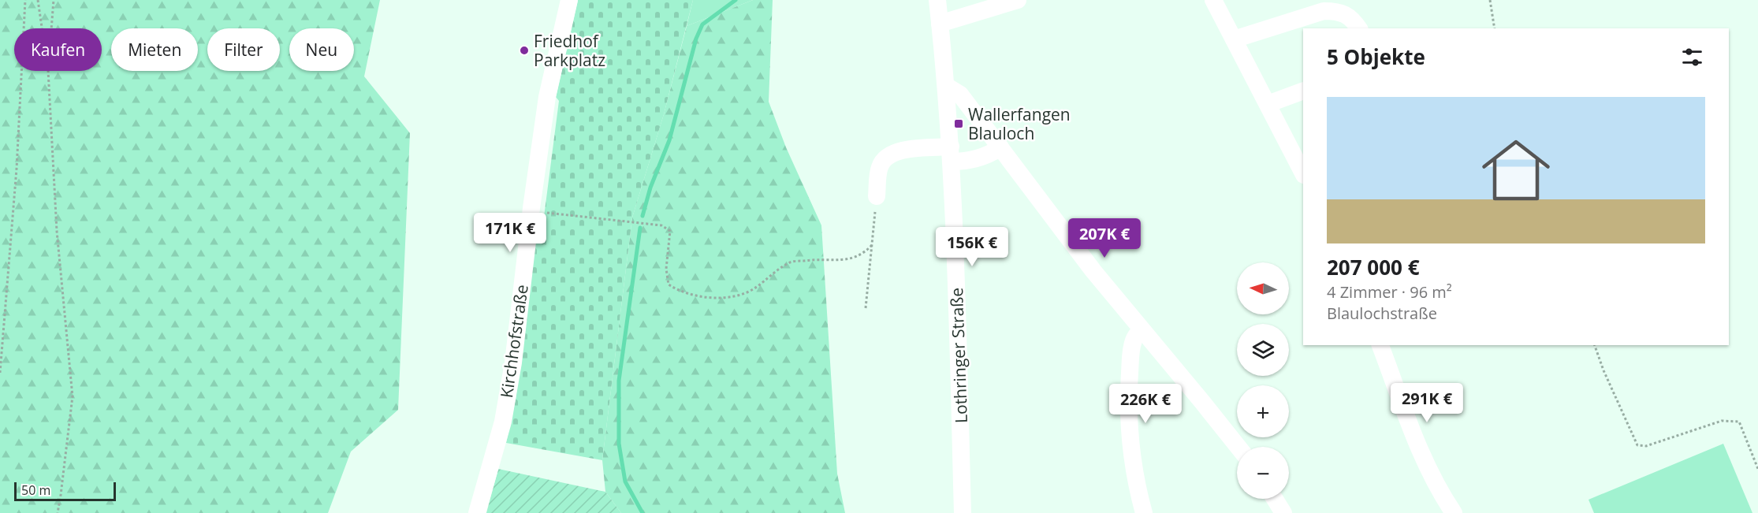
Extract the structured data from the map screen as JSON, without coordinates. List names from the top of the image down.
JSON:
{
  "streets": {
    "street": ["Kirchhofstraße", "Lothringer Straße"]
  },
  "places": {
    "other": ["Friedhof Parkplatz"],
    "transit": ["Wallerfangen Blauloch"]
  },
  "scale_bar": "50 m",
  "north": "left",
  "page": {
    "chip": [
      "Kaufen",
      "Mieten",
      "Filter",
      "Neu"
    ],
    "heading": "5 Objekte",
    "list": [
      {
        "name": "207 000 €",
        "note": "4 Zimmer · 96 m² · Blaulochstraße"
      }
    ],
    "price": [
      "171K €",
      "207K €",
      "156K €",
      "291K €",
      "226K €"
    ],
    "map_buttons": ["+", "−"],
    "scale": "50 m"
  }
}
